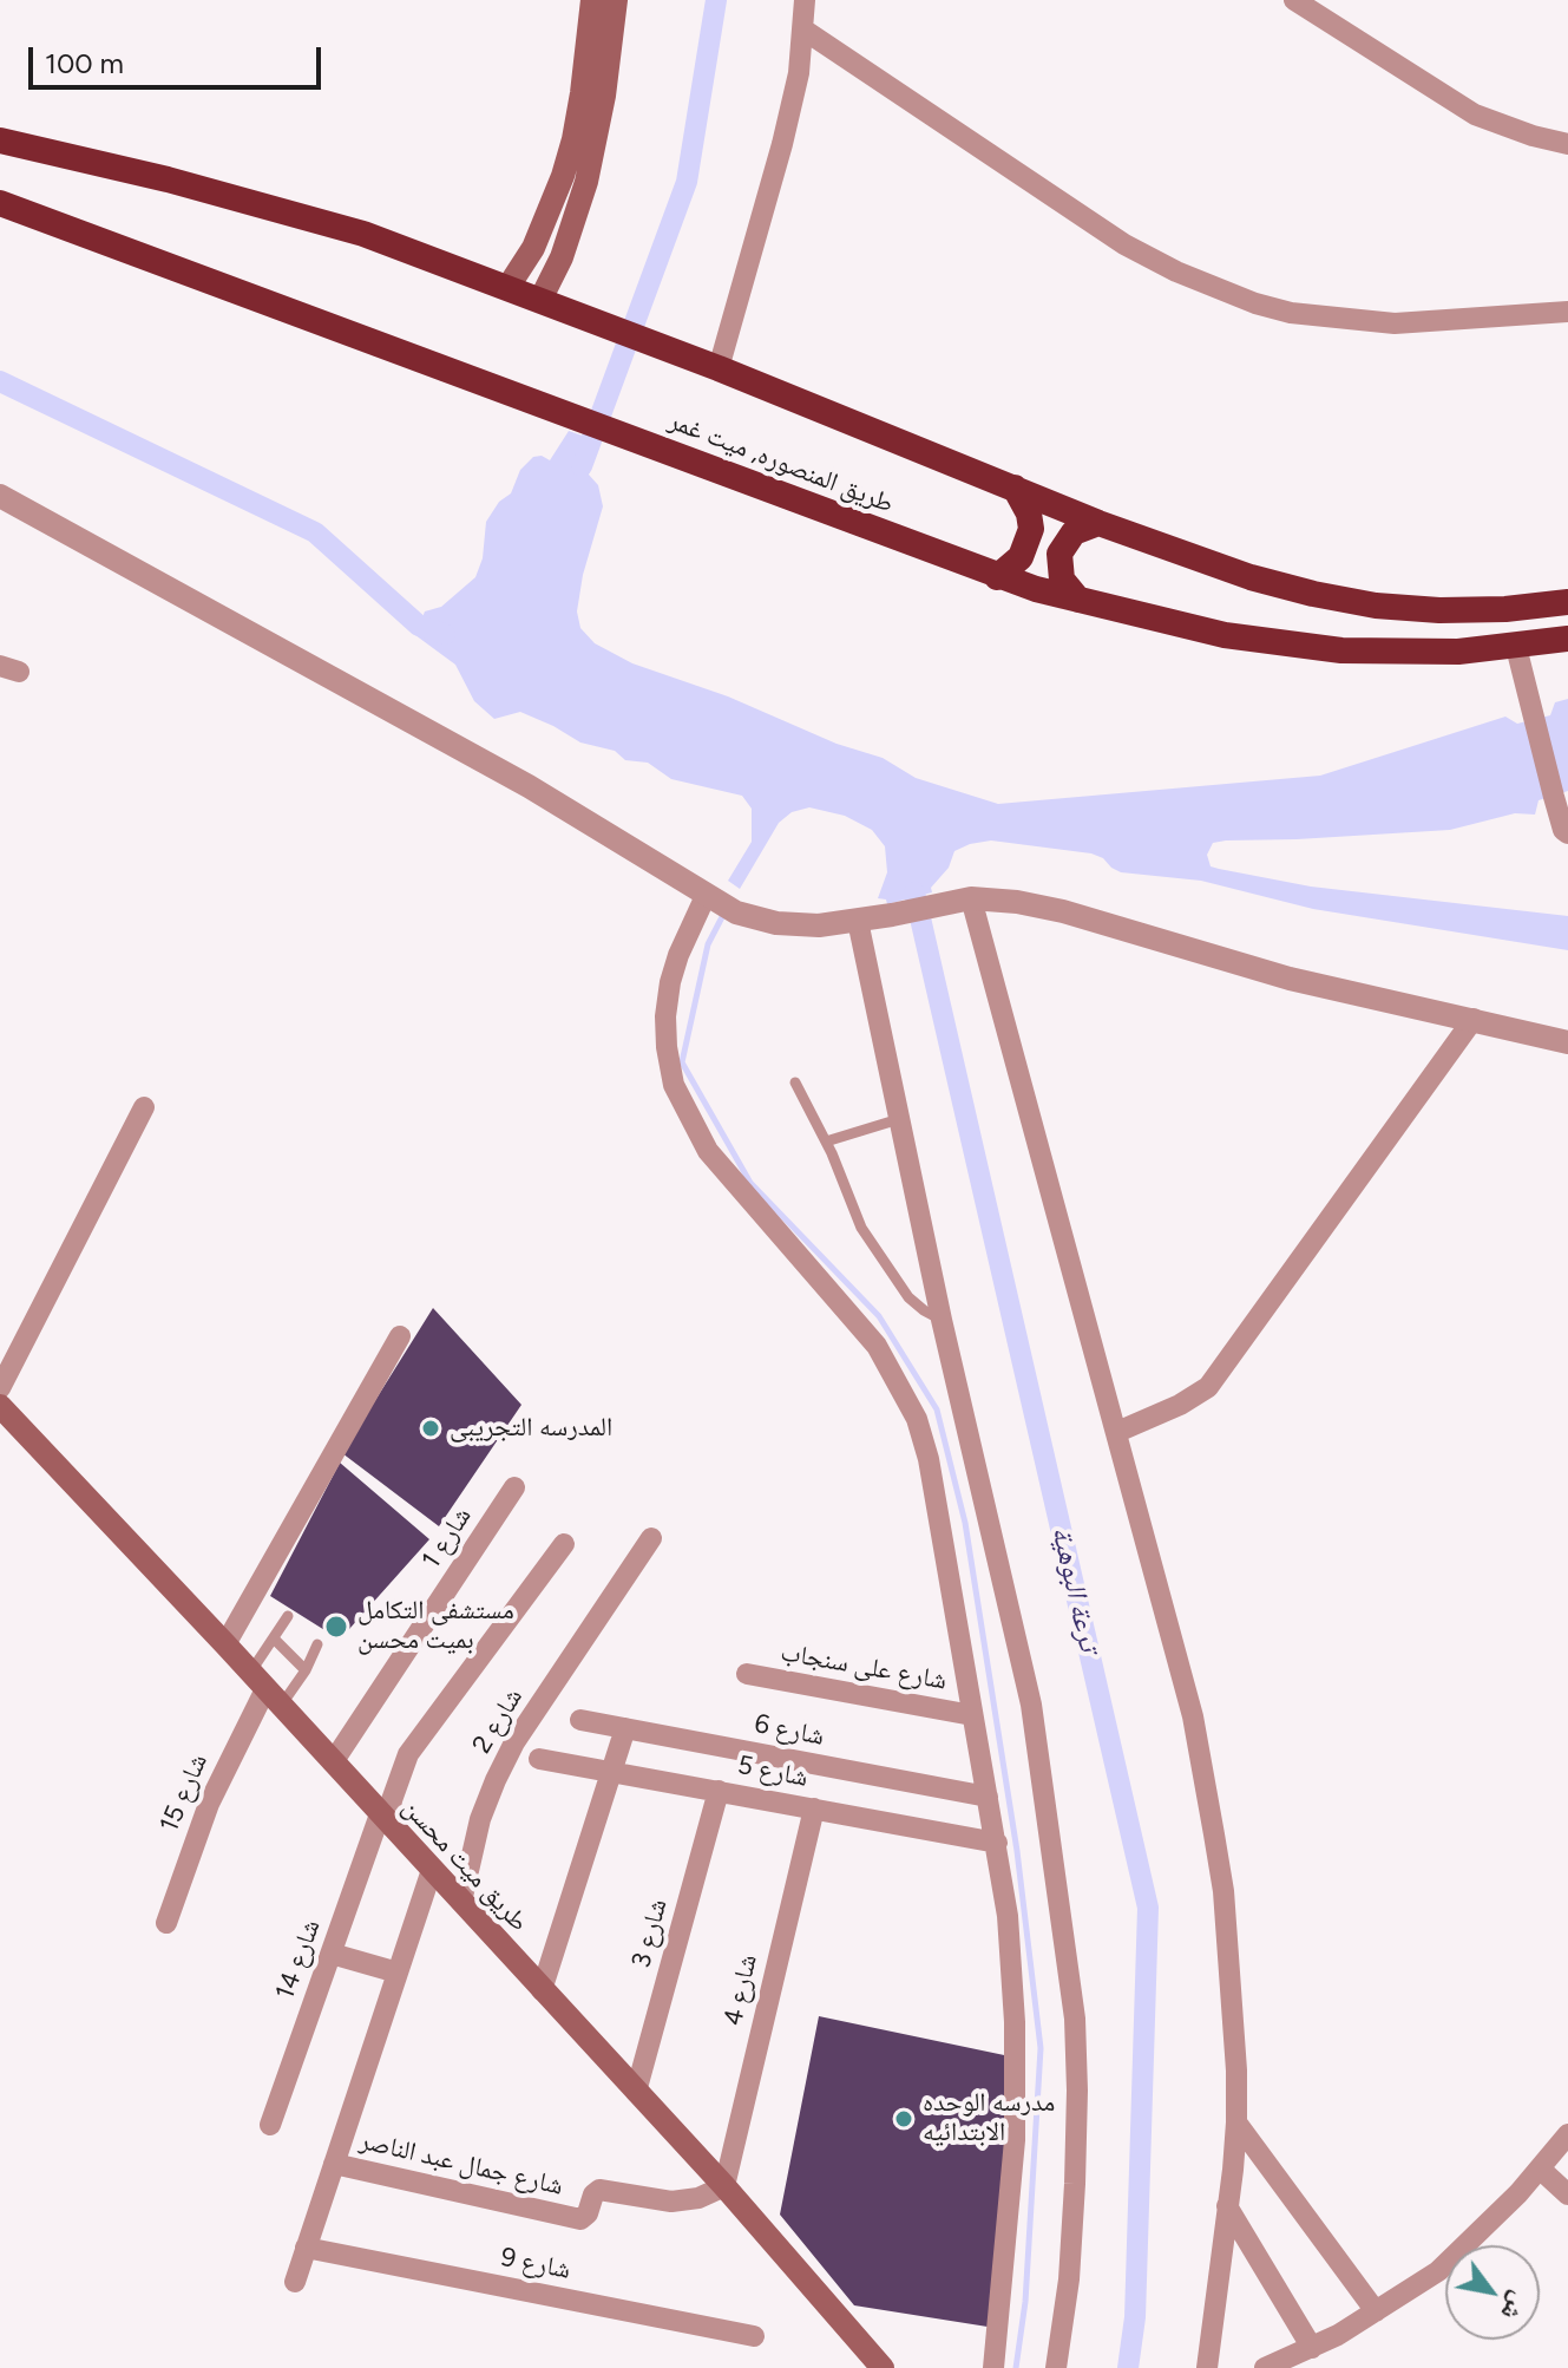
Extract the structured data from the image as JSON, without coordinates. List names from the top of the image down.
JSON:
{
  "streets": {
    "highway": ["طريق المنصوره, ميت غمر"],
    "main road": ["طريق ميت محسن"],
    "street": [
      "شارع 1",
      "شارع على سنجاب",
      "شارع 2",
      "شارع 6",
      "شارع 5",
      "شارع 15",
      "شارع 3",
      "شارع 14",
      "شارع 4",
      "شارع جمال عبد الناصر",
      "شارع 9"
    ]
  },
  "crossings": [
    ["شارع 1", "طريق ميت محسن"],
    ["شارع 2", "طريق ميت محسن"],
    ["شارع 5", "شارع 3"],
    ["شارع 5", "شارع 4"],
    ["شارع 15", "طريق ميت محسن"],
    ["طريق ميت محسن", "شارع 3"],
    ["طريق ميت محسن", "شارع 14"],
    ["طريق ميت محسن", "شارع 4"],
    ["طريق ميت محسن", "شارع جمال عبد الناصر"],
    ["شارع 4", "شارع جمال عبد الناصر"]
  ],
  "water": ["ترعة البوهية"],
  "places": ["المدرسه التجريبى", "مستشفى التكامل بميت محسن", "مدرسه الوحده الابتدائيه"],
  "scale_bar": "100 m",
  "north": "bottom right"
}
